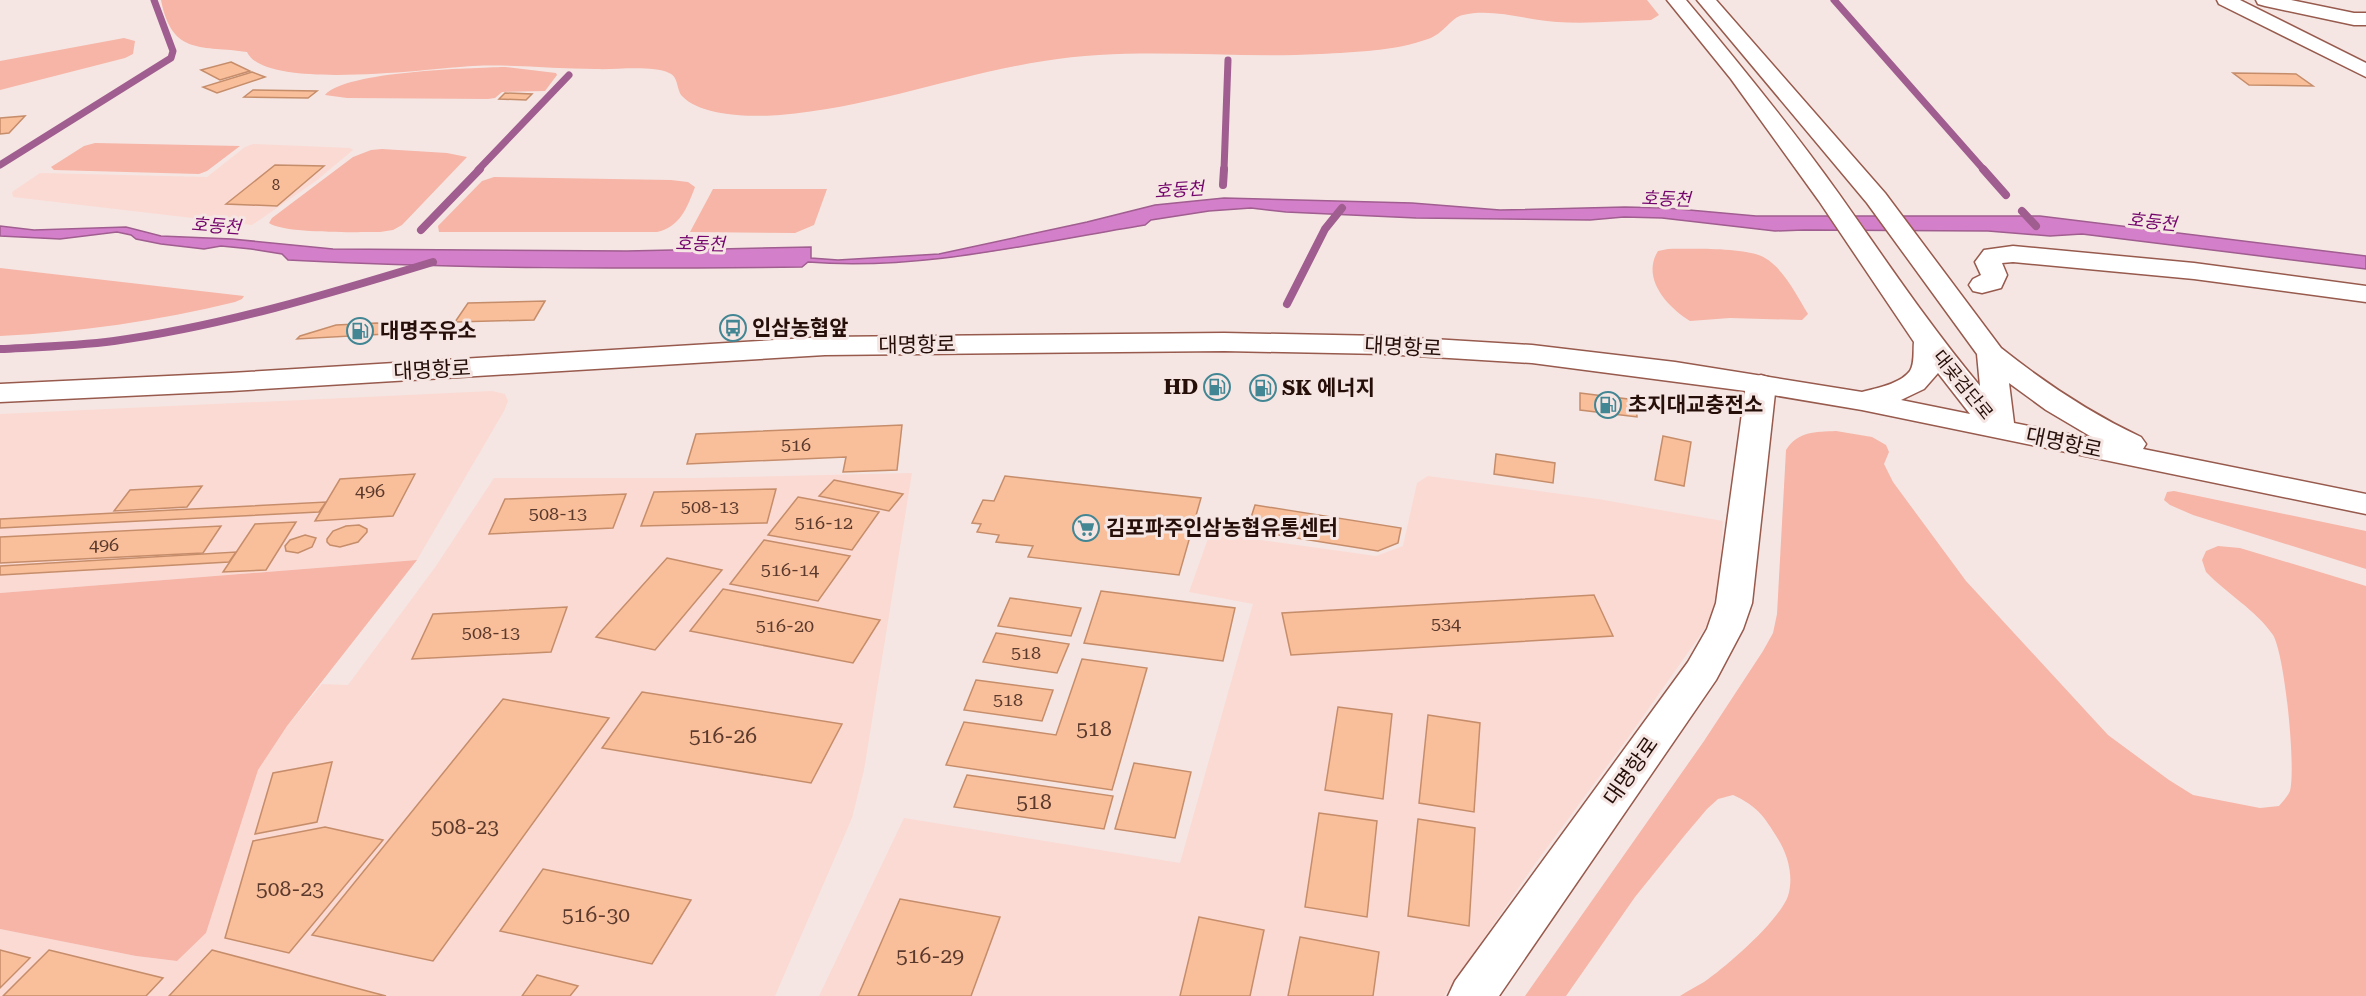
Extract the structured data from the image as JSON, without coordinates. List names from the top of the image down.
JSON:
{
  "streets": {
    "main road": ["대명항로", "대곶검단로"]
  },
  "crossings": [
    ["대명항로", "대곶검단로"]
  ],
  "water": ["호동천"],
  "places": {
    "bus stop": ["인삼농협앞"],
    "fuel station": [
      "대명주유소",
      "HD",
      "SK 에너지",
      "초지대교충전소"
    ],
    "supermarket": ["김포파주인삼농협유통센터"]
  },
  "house_numbers": [
    "8",
    "516",
    "496",
    "508-13",
    "508-13",
    "516-12",
    "496",
    "516-14",
    "534",
    "516-20",
    "508-13",
    "518",
    "518",
    "518",
    "516-26",
    "518",
    "508-23",
    "508-23",
    "516-30",
    "516-29"
  ]
}
